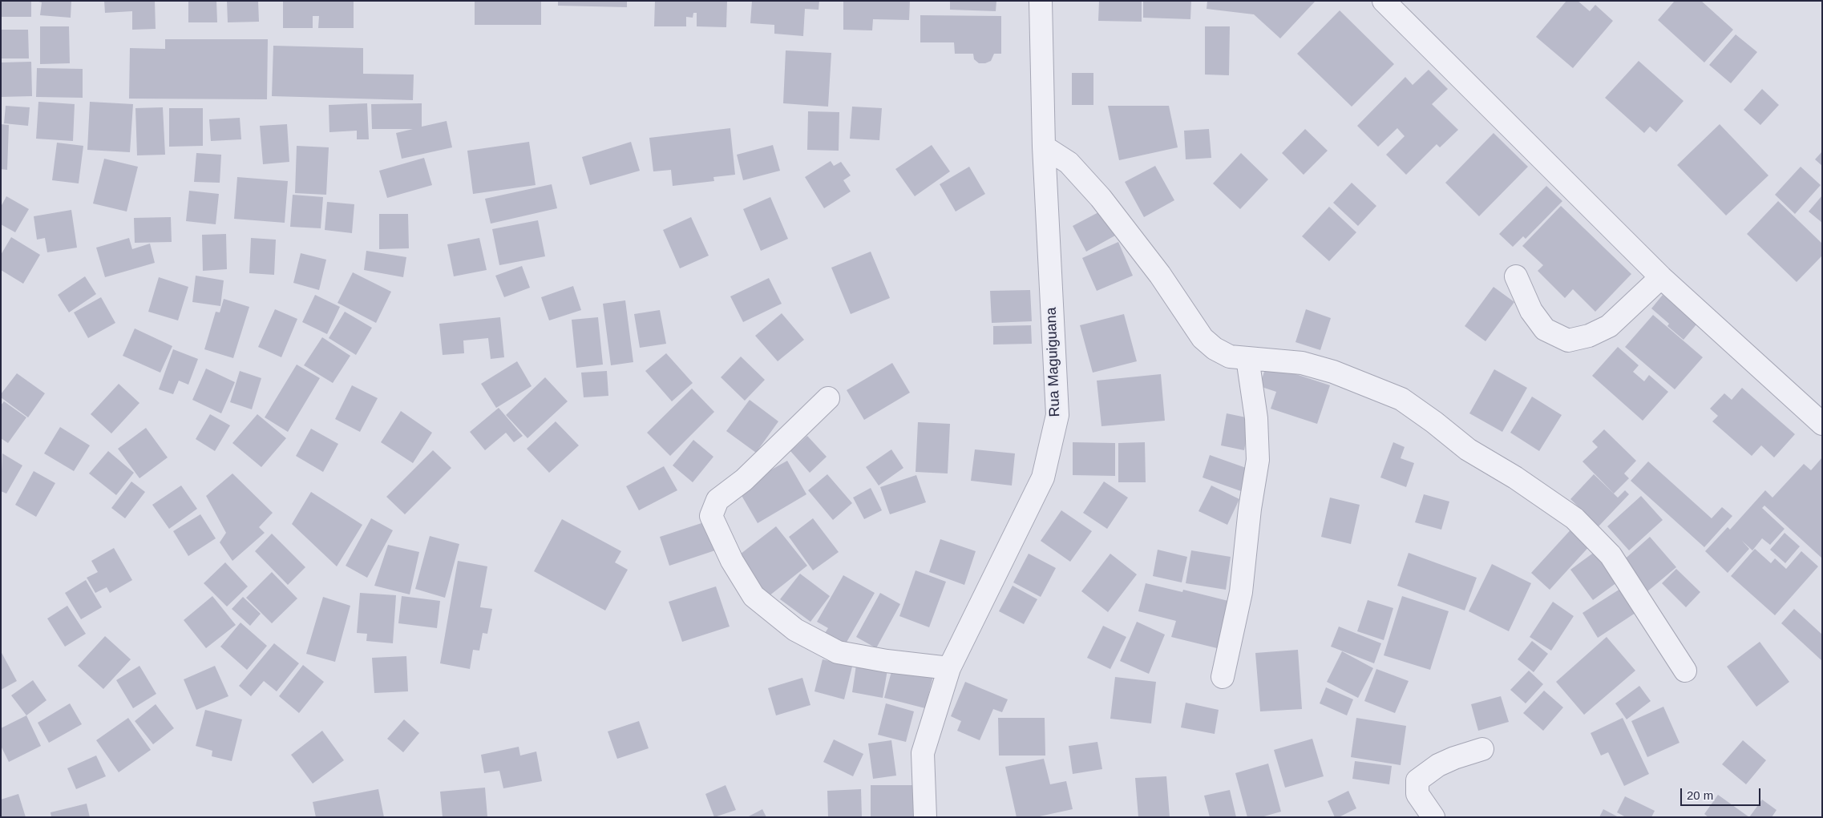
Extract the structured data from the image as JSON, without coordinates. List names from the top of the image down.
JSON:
{
  "streets": {
    "street": ["Rua Maguiguana"]
  },
  "scale_bar": "20 m"
}
